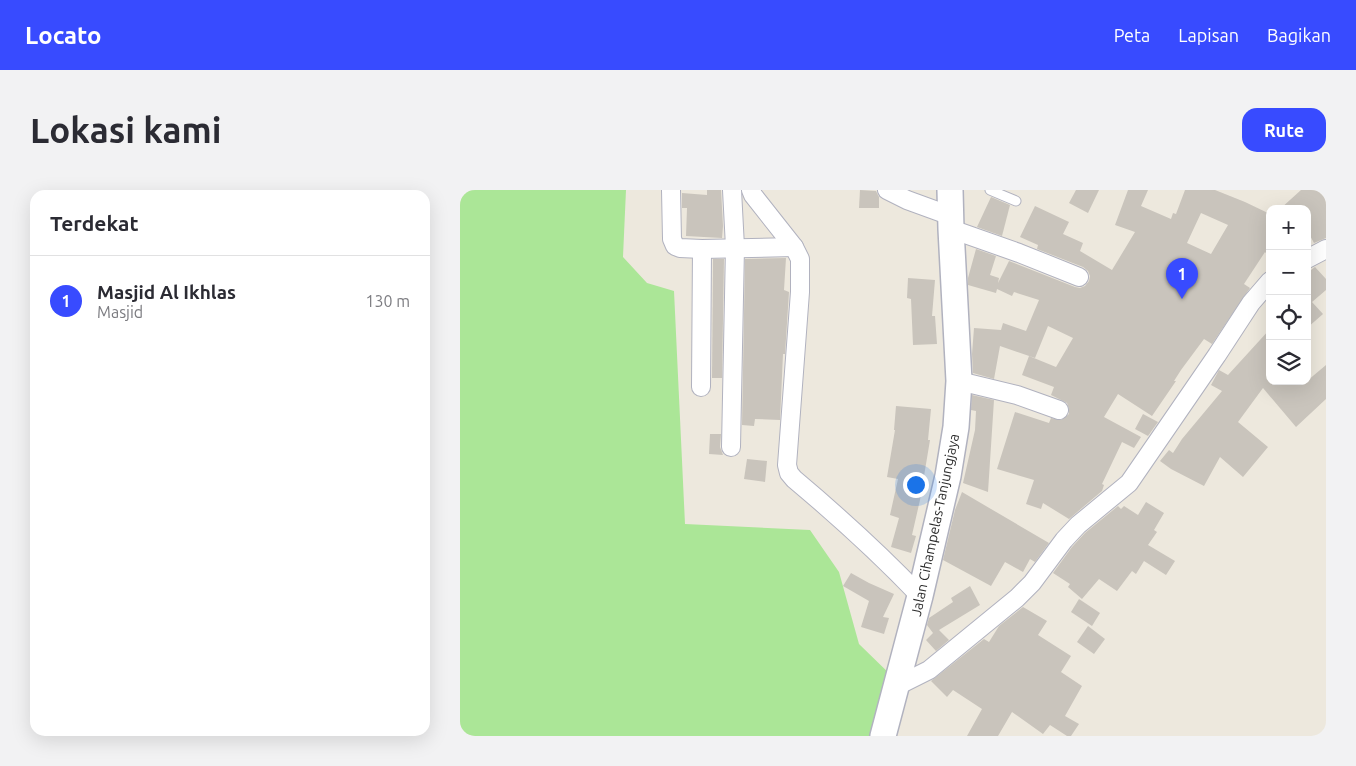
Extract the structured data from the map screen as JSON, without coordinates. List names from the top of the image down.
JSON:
{
  "streets": {
    "main road": ["Jalan Cihampelas-Tanjungjaya"]
  },
  "page": {
    "header": "Locato",
    "nav": ["Peta", "Lapisan", "Bagikan"],
    "buttons": "Rute",
    "title": "Lokasi kami",
    "heading": "Terdekat",
    "map_buttons": ["+", "−"],
    "list": [
      {
        "mark": "1",
        "name": "Masjid Al Ikhlas",
        "note": "Masjid",
        "value": "130 m"
      }
    ],
    "pins": "1"
  }
}
